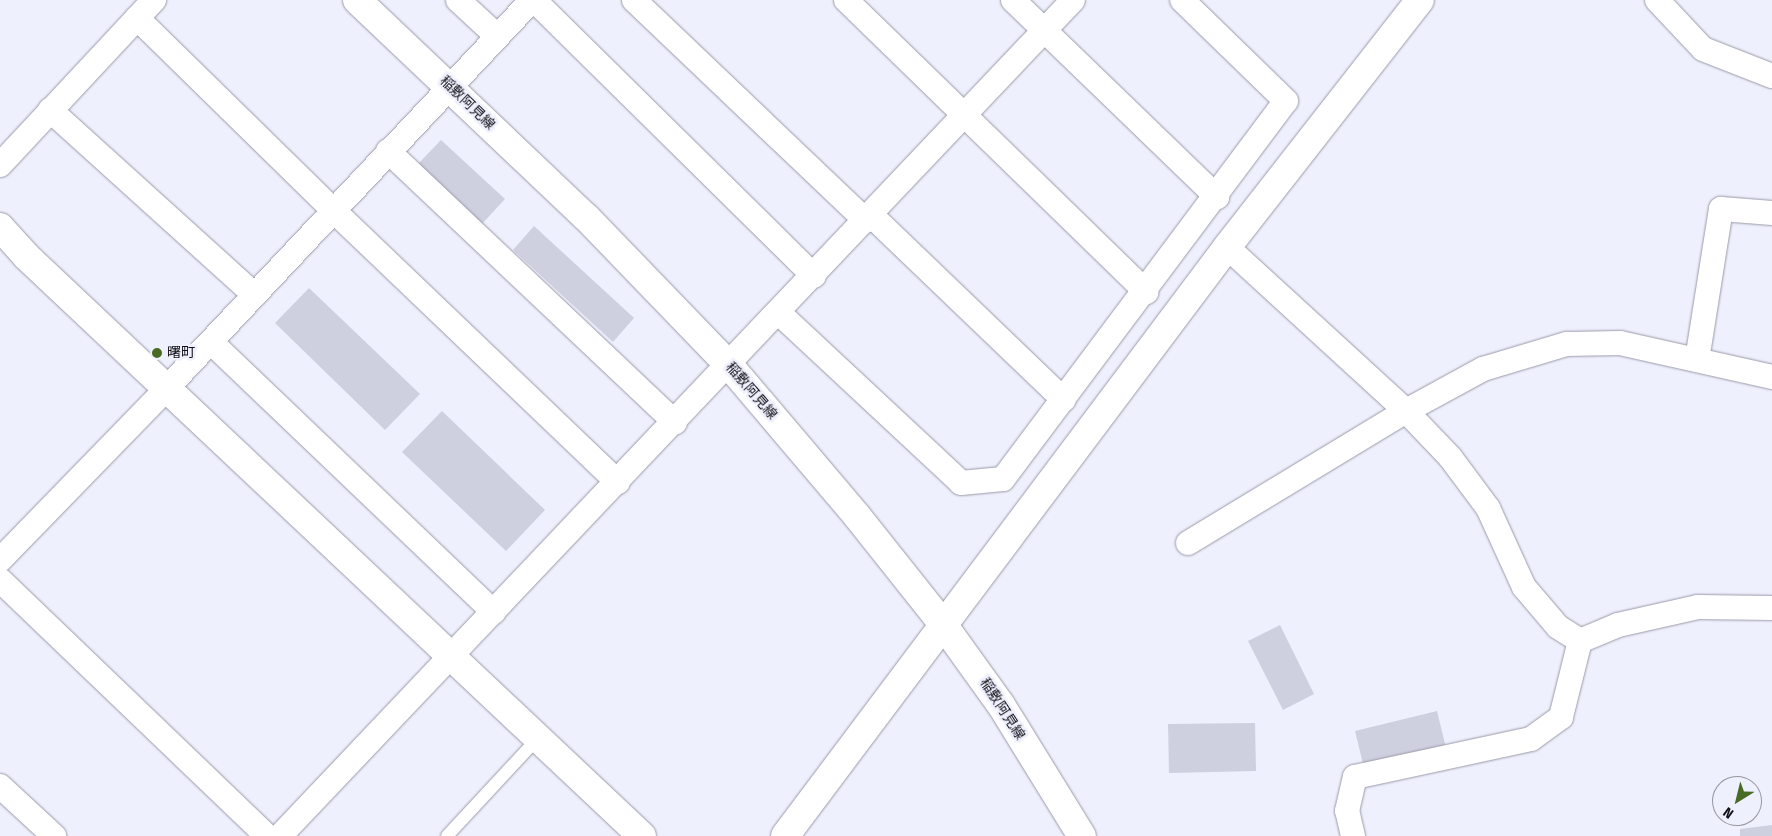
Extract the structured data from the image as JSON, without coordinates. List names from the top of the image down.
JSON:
{
  "streets": {
    "street": ["稲敷阿見線"]
  },
  "places": ["曙町"],
  "north": "bottom left"
}
